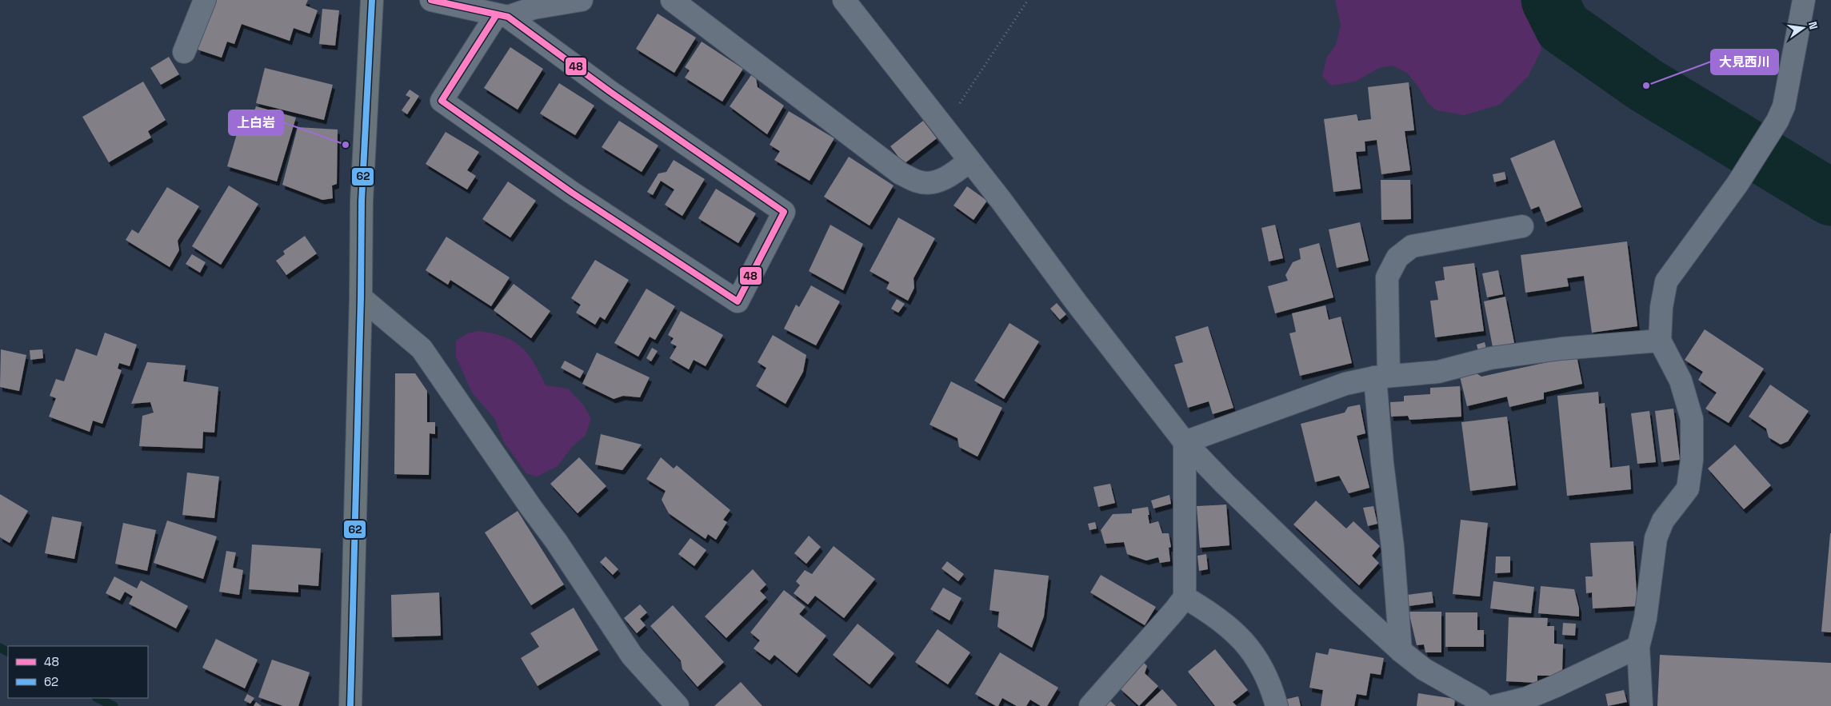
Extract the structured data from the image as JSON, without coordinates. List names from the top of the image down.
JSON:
{
  "places": ["大見西川", "上白岩"],
  "lines": ["transit line 48", "transit line 62"],
  "legend": ["48", "62"],
  "north": "right"
}
